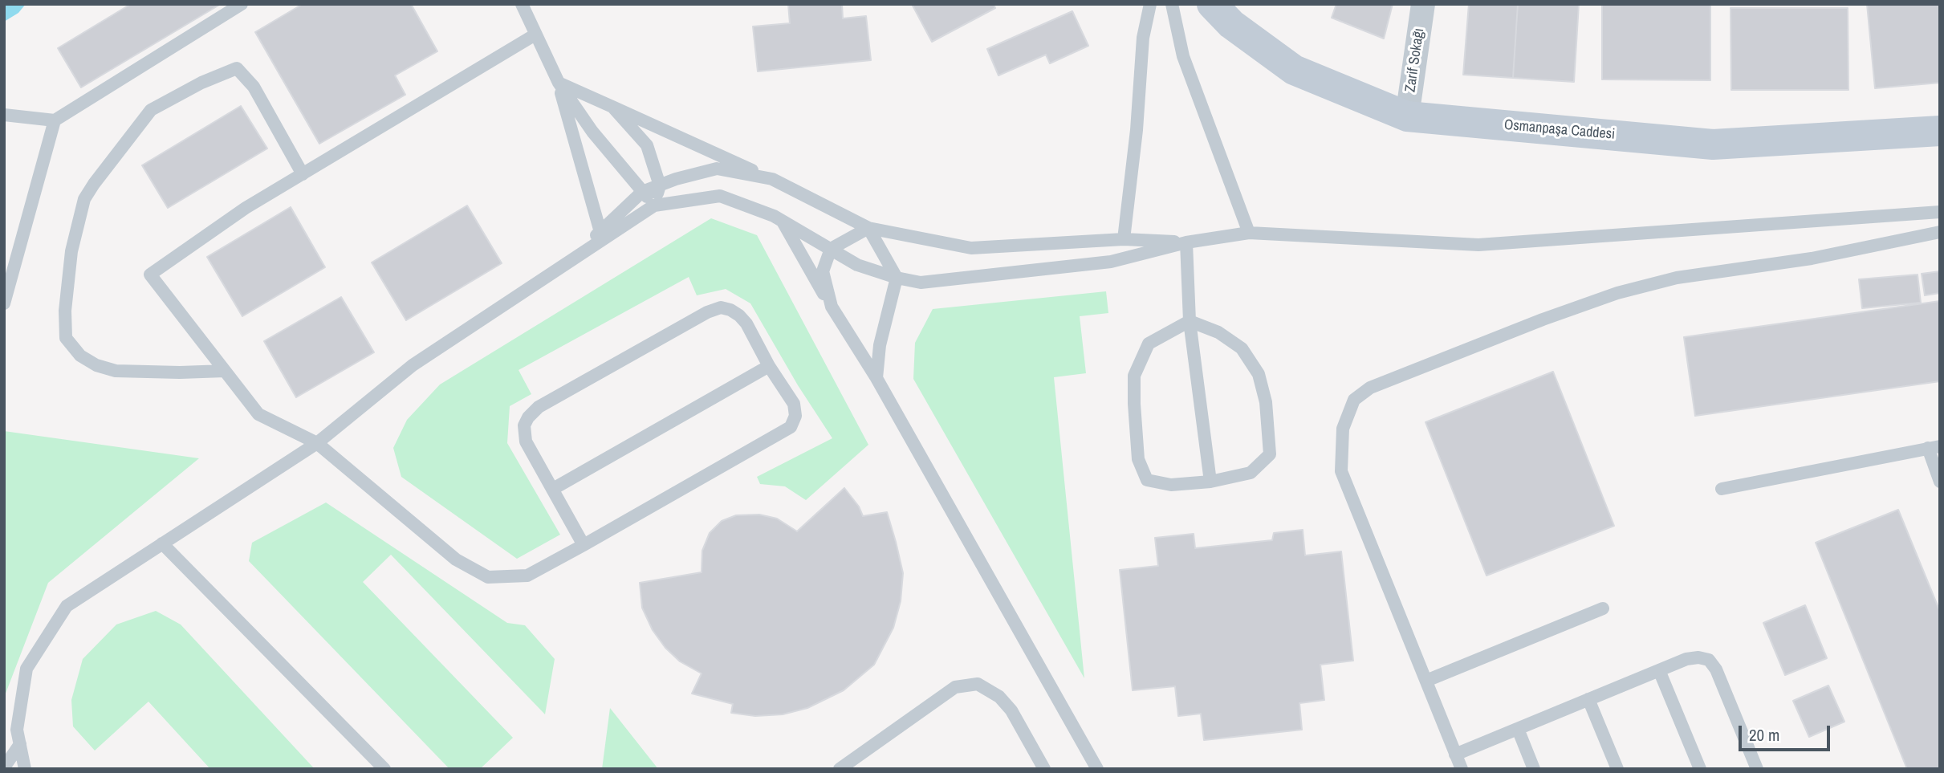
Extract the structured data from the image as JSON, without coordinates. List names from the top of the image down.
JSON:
{
  "streets": {
    "main road": ["Osmanpaşa Caddesi"],
    "street": ["Zarif Sokağı"]
  },
  "crossings": [
    ["Zarif Sokağı", "Osmanpaşa Caddesi"]
  ],
  "scale_bar": "20 m"
}
